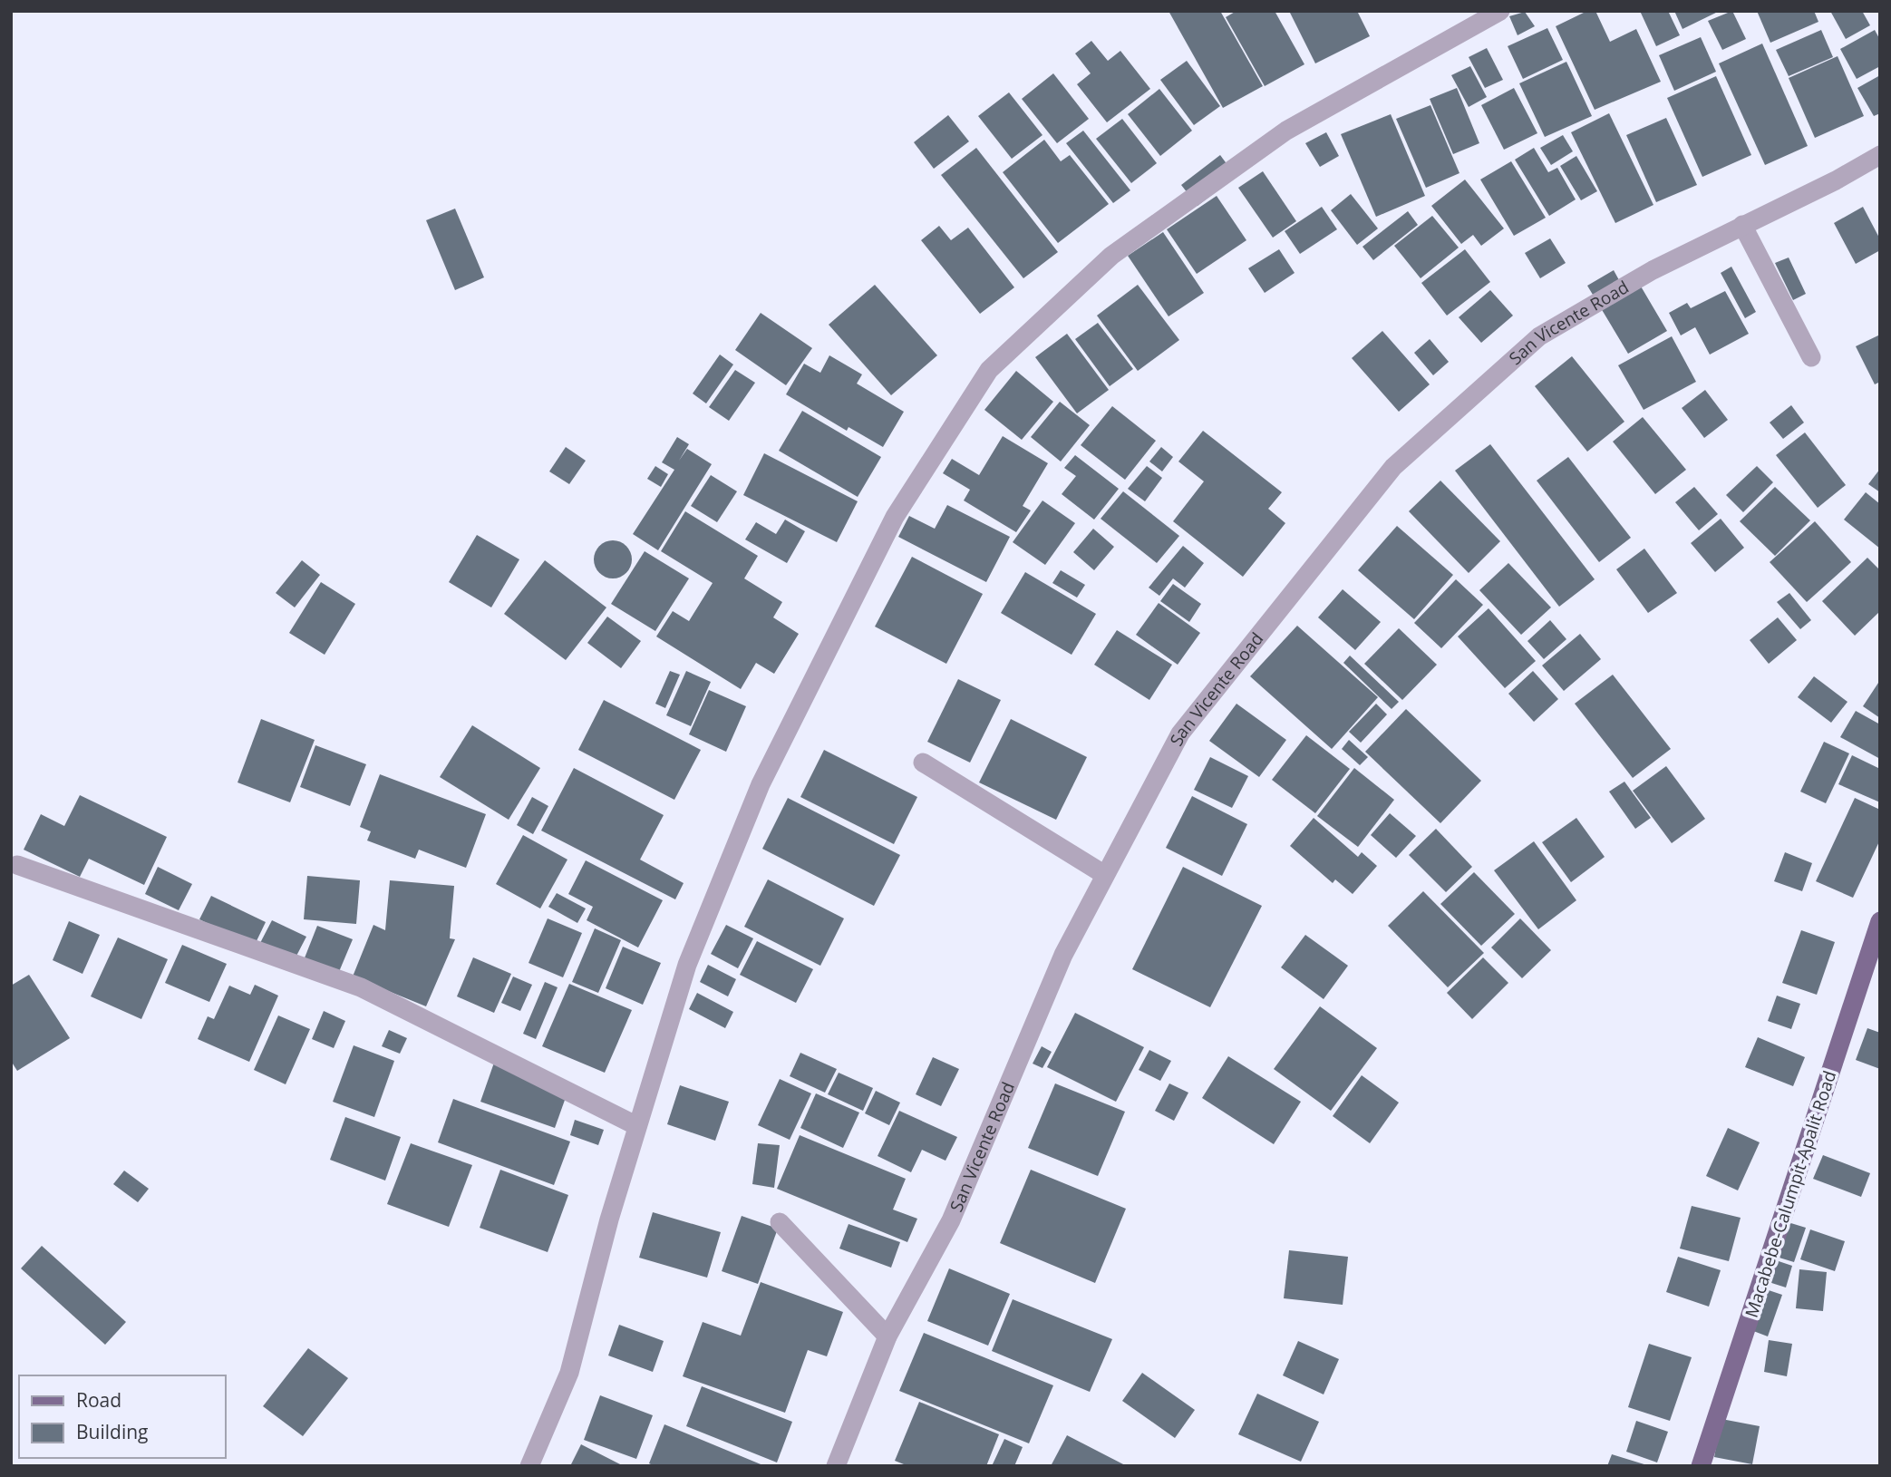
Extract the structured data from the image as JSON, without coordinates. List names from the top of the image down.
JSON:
{
  "streets": {
    "main road": ["Macabebe-Calumpit-Apalit Road"],
    "street": ["San Vicente Road"]
  },
  "legend": ["Road", "Building"]
}
